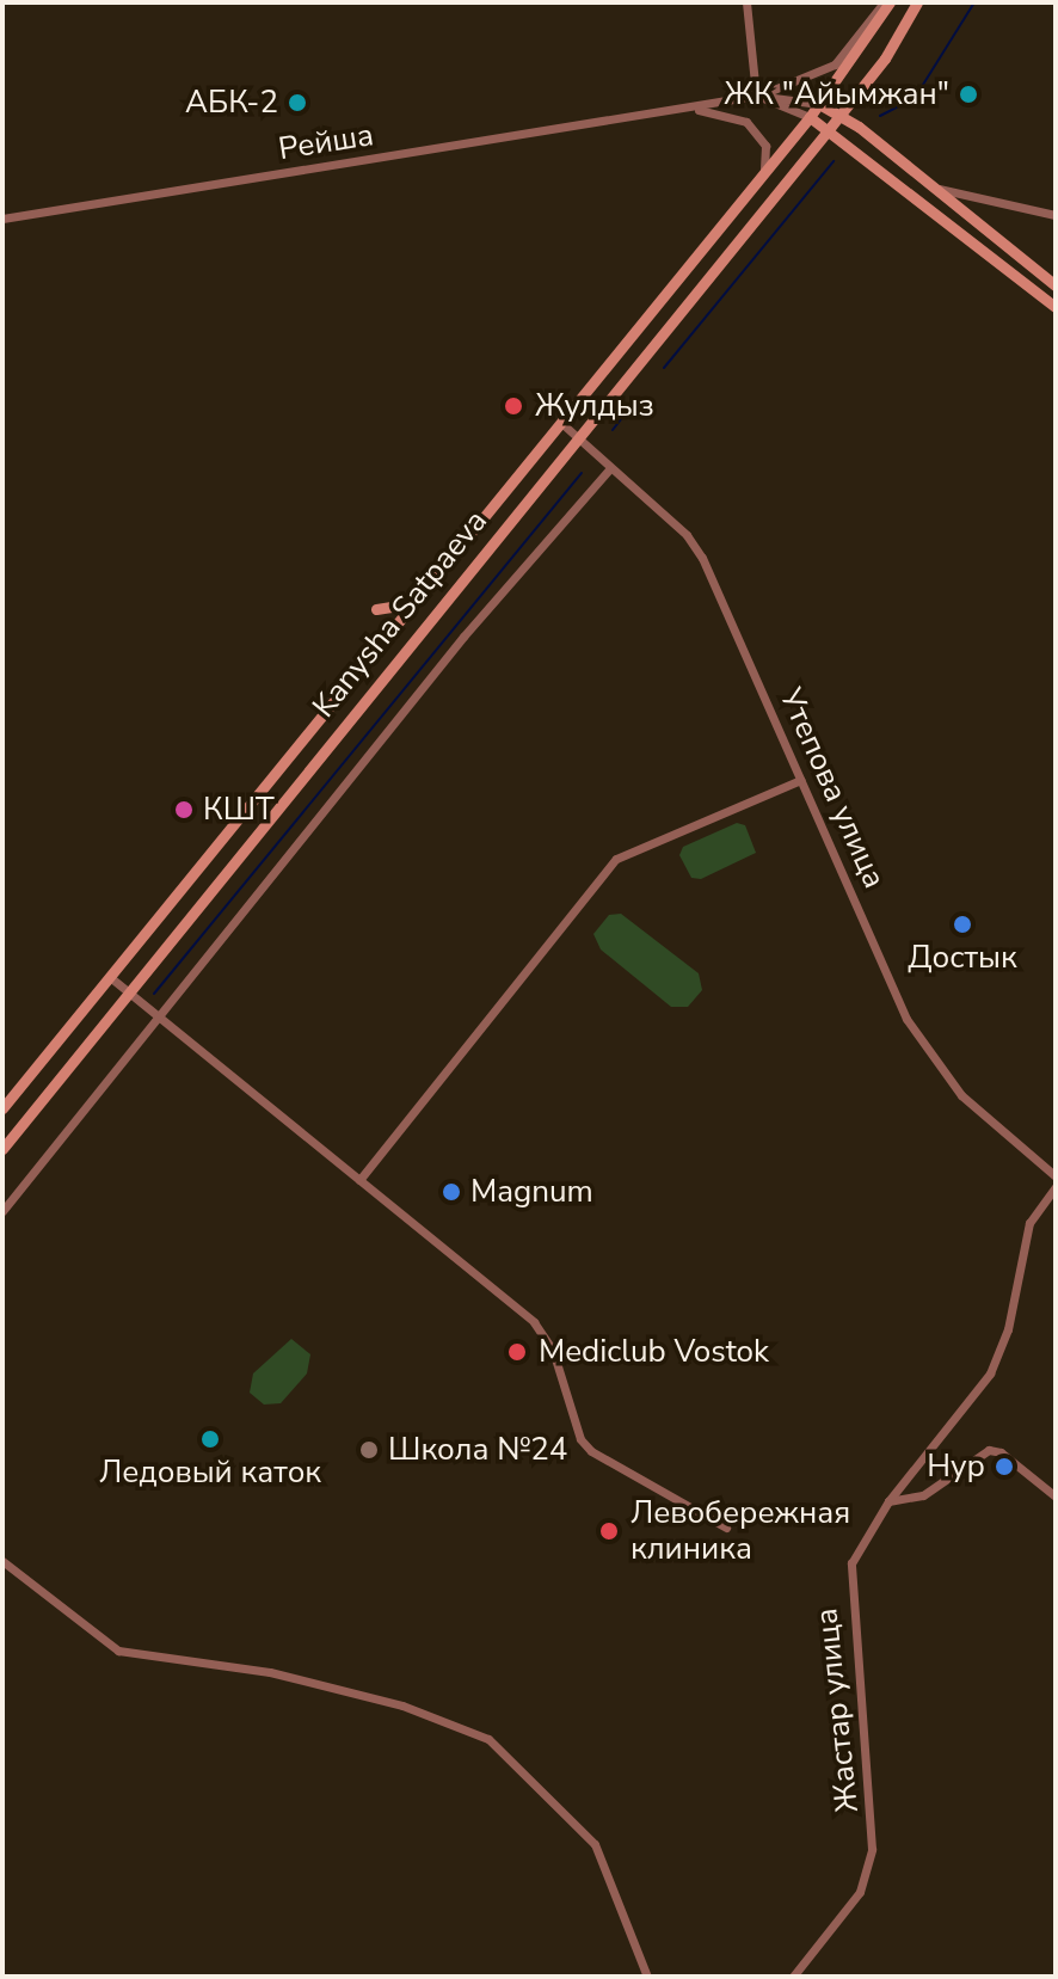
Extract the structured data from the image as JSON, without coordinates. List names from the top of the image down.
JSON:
{
  "streets": {
    "main road": ["Kanysha Satpaeva"],
    "street": ["Рейша", "Утепова улица", "Жастар улица"]
  },
  "crossings": [
    ["Kanysha Satpaeva", "Утепова улица"]
  ],
  "places": [
    "ЖК \"Айымжан\"",
    "АБК-2",
    "Жулдыз",
    "КШТ",
    "Достык",
    "Magnum",
    "Mediclub Vostok",
    "Ледовый каток",
    "Школа №24",
    "Нур",
    "Левобережная клиника"
  ]
}
